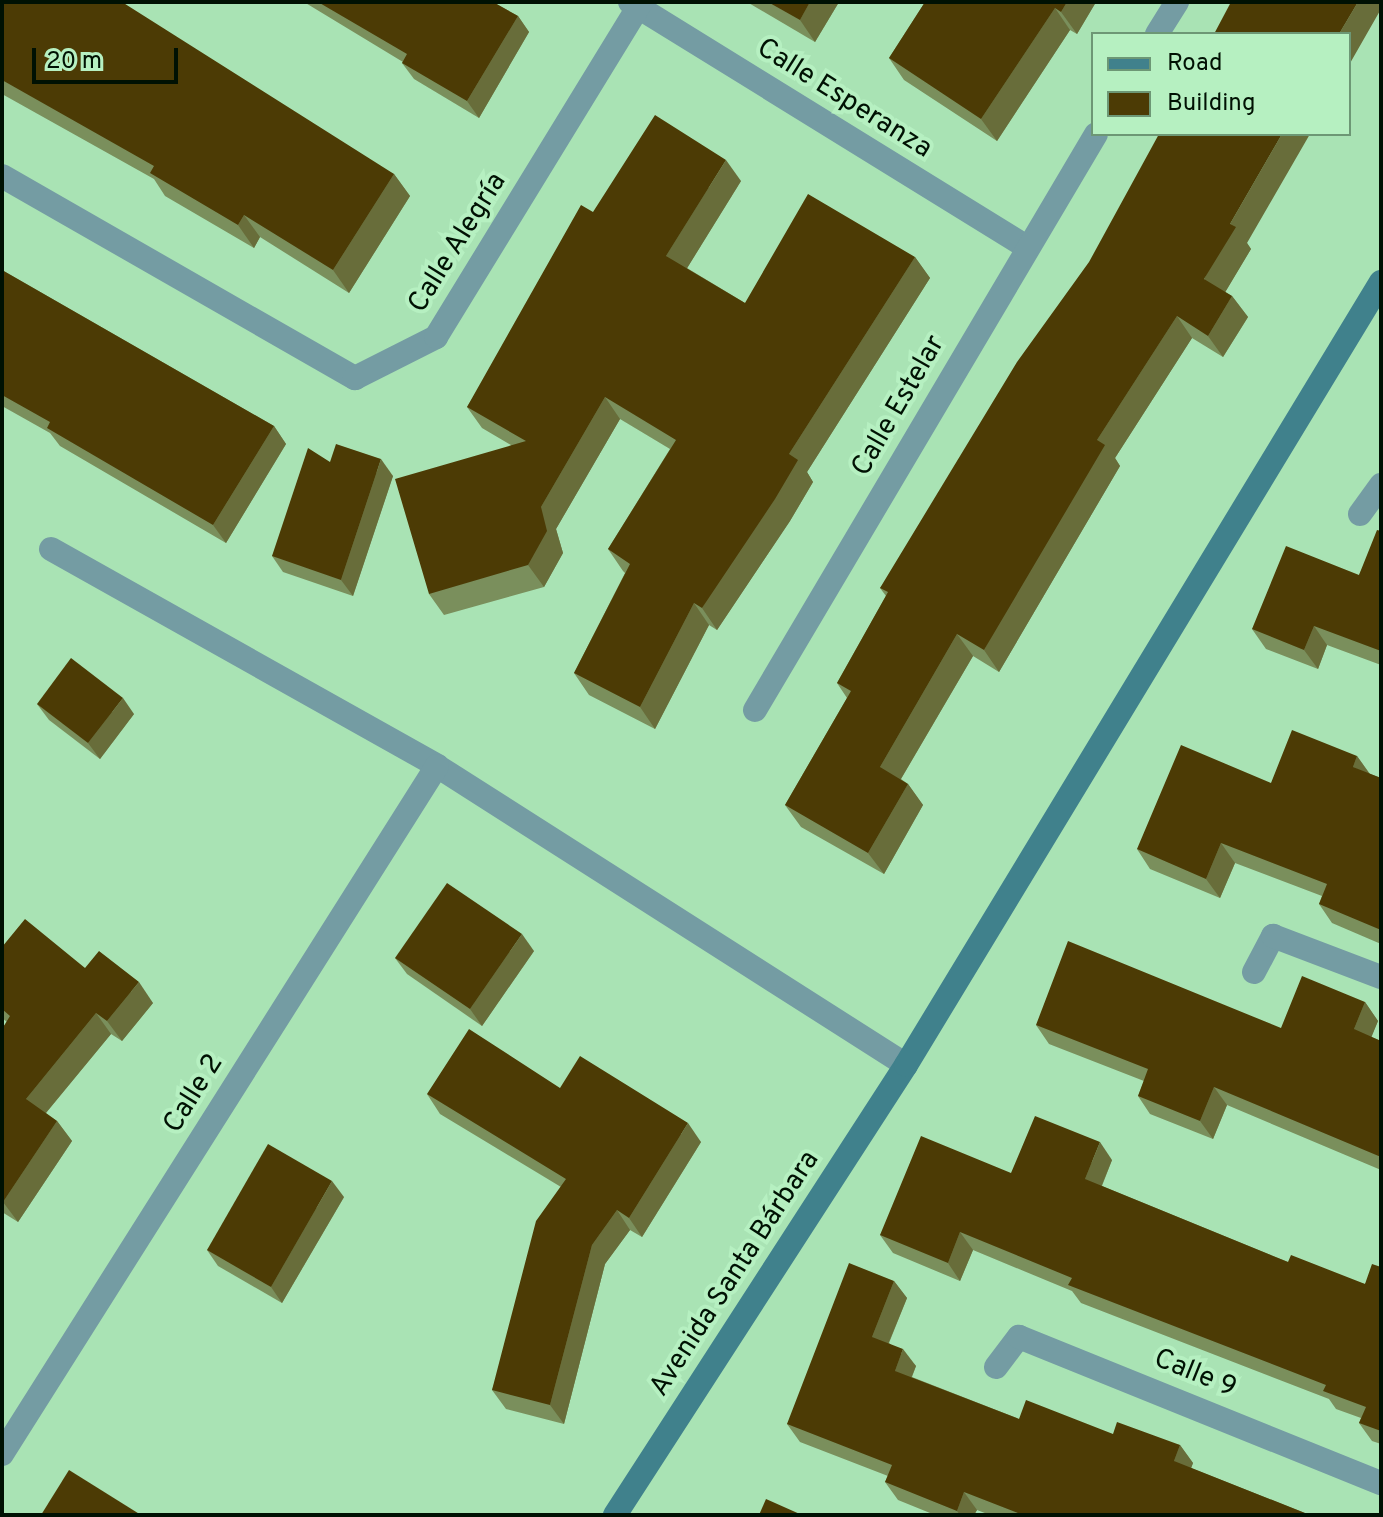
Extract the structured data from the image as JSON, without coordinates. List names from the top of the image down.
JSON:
{
  "streets": {
    "street": [
      "Calle Esperanza",
      "Calle Alegría",
      "Calle Estelar",
      "Calle 2",
      "Avenida Santa Bárbara",
      "Calle 9"
    ]
  },
  "crossings": [
    ["Calle Esperanza", "Calle Alegría"],
    ["Calle Esperanza", "Calle Estelar"]
  ],
  "legend": ["Road", "Building"],
  "scale_bar": "20 m"
}
